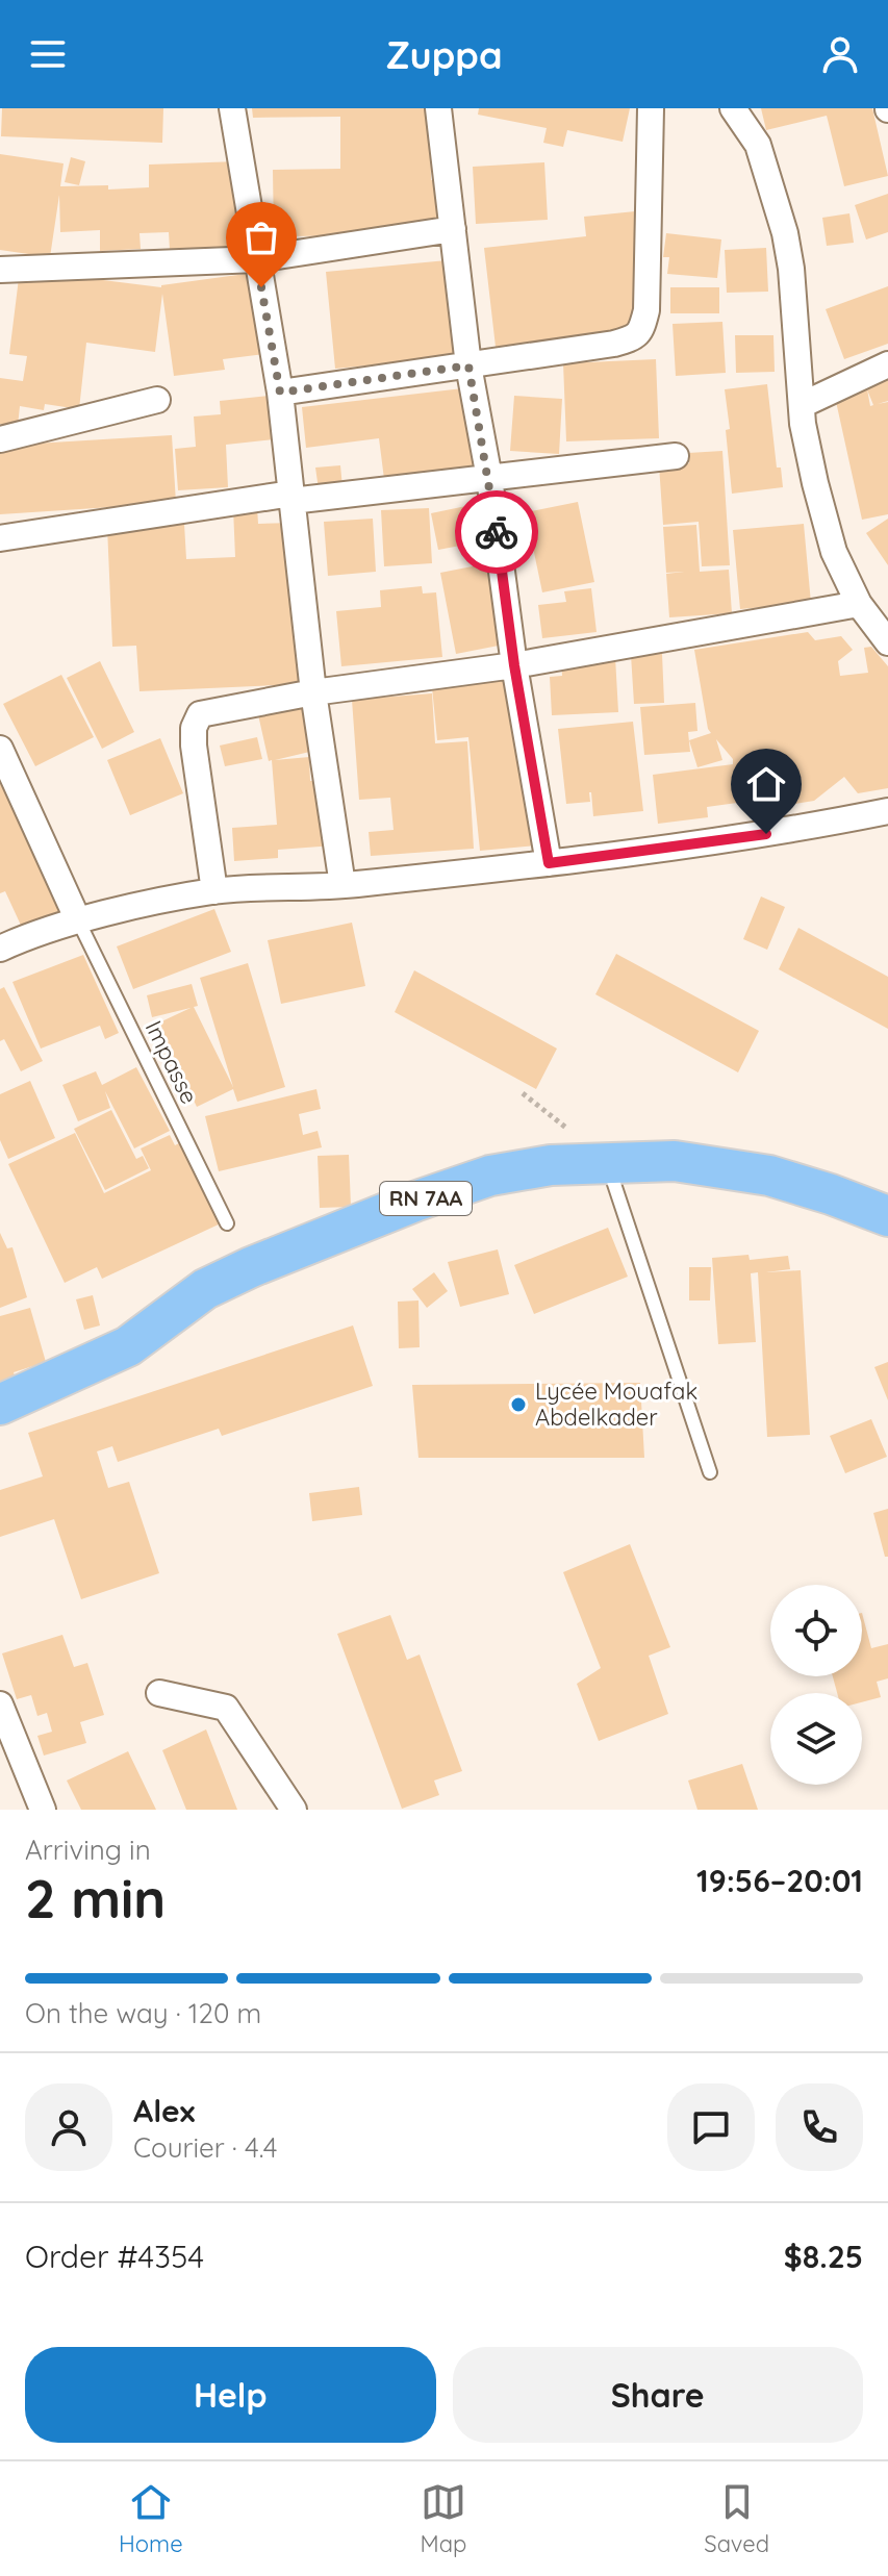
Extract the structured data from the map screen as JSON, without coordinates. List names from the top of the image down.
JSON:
{
  "streets": {
    "main road": ["RN 7AA"],
    "lane": ["Impasse"]
  },
  "places": ["Lycée Mouafak Abdelkader"],
  "page": {
    "header": "Zuppa",
    "heading": ["2 min", "Arriving in", "19:56–20:01"],
    "panel": [
      "Alex",
      "Courier · 4.4",
      "Order #4354",
      "$8.25"
    ],
    "bar": "On the way · 120 m",
    "buttons": ["Help", "Share"],
    "tabs": ["Home", "Map", "Saved"]
  }
}
